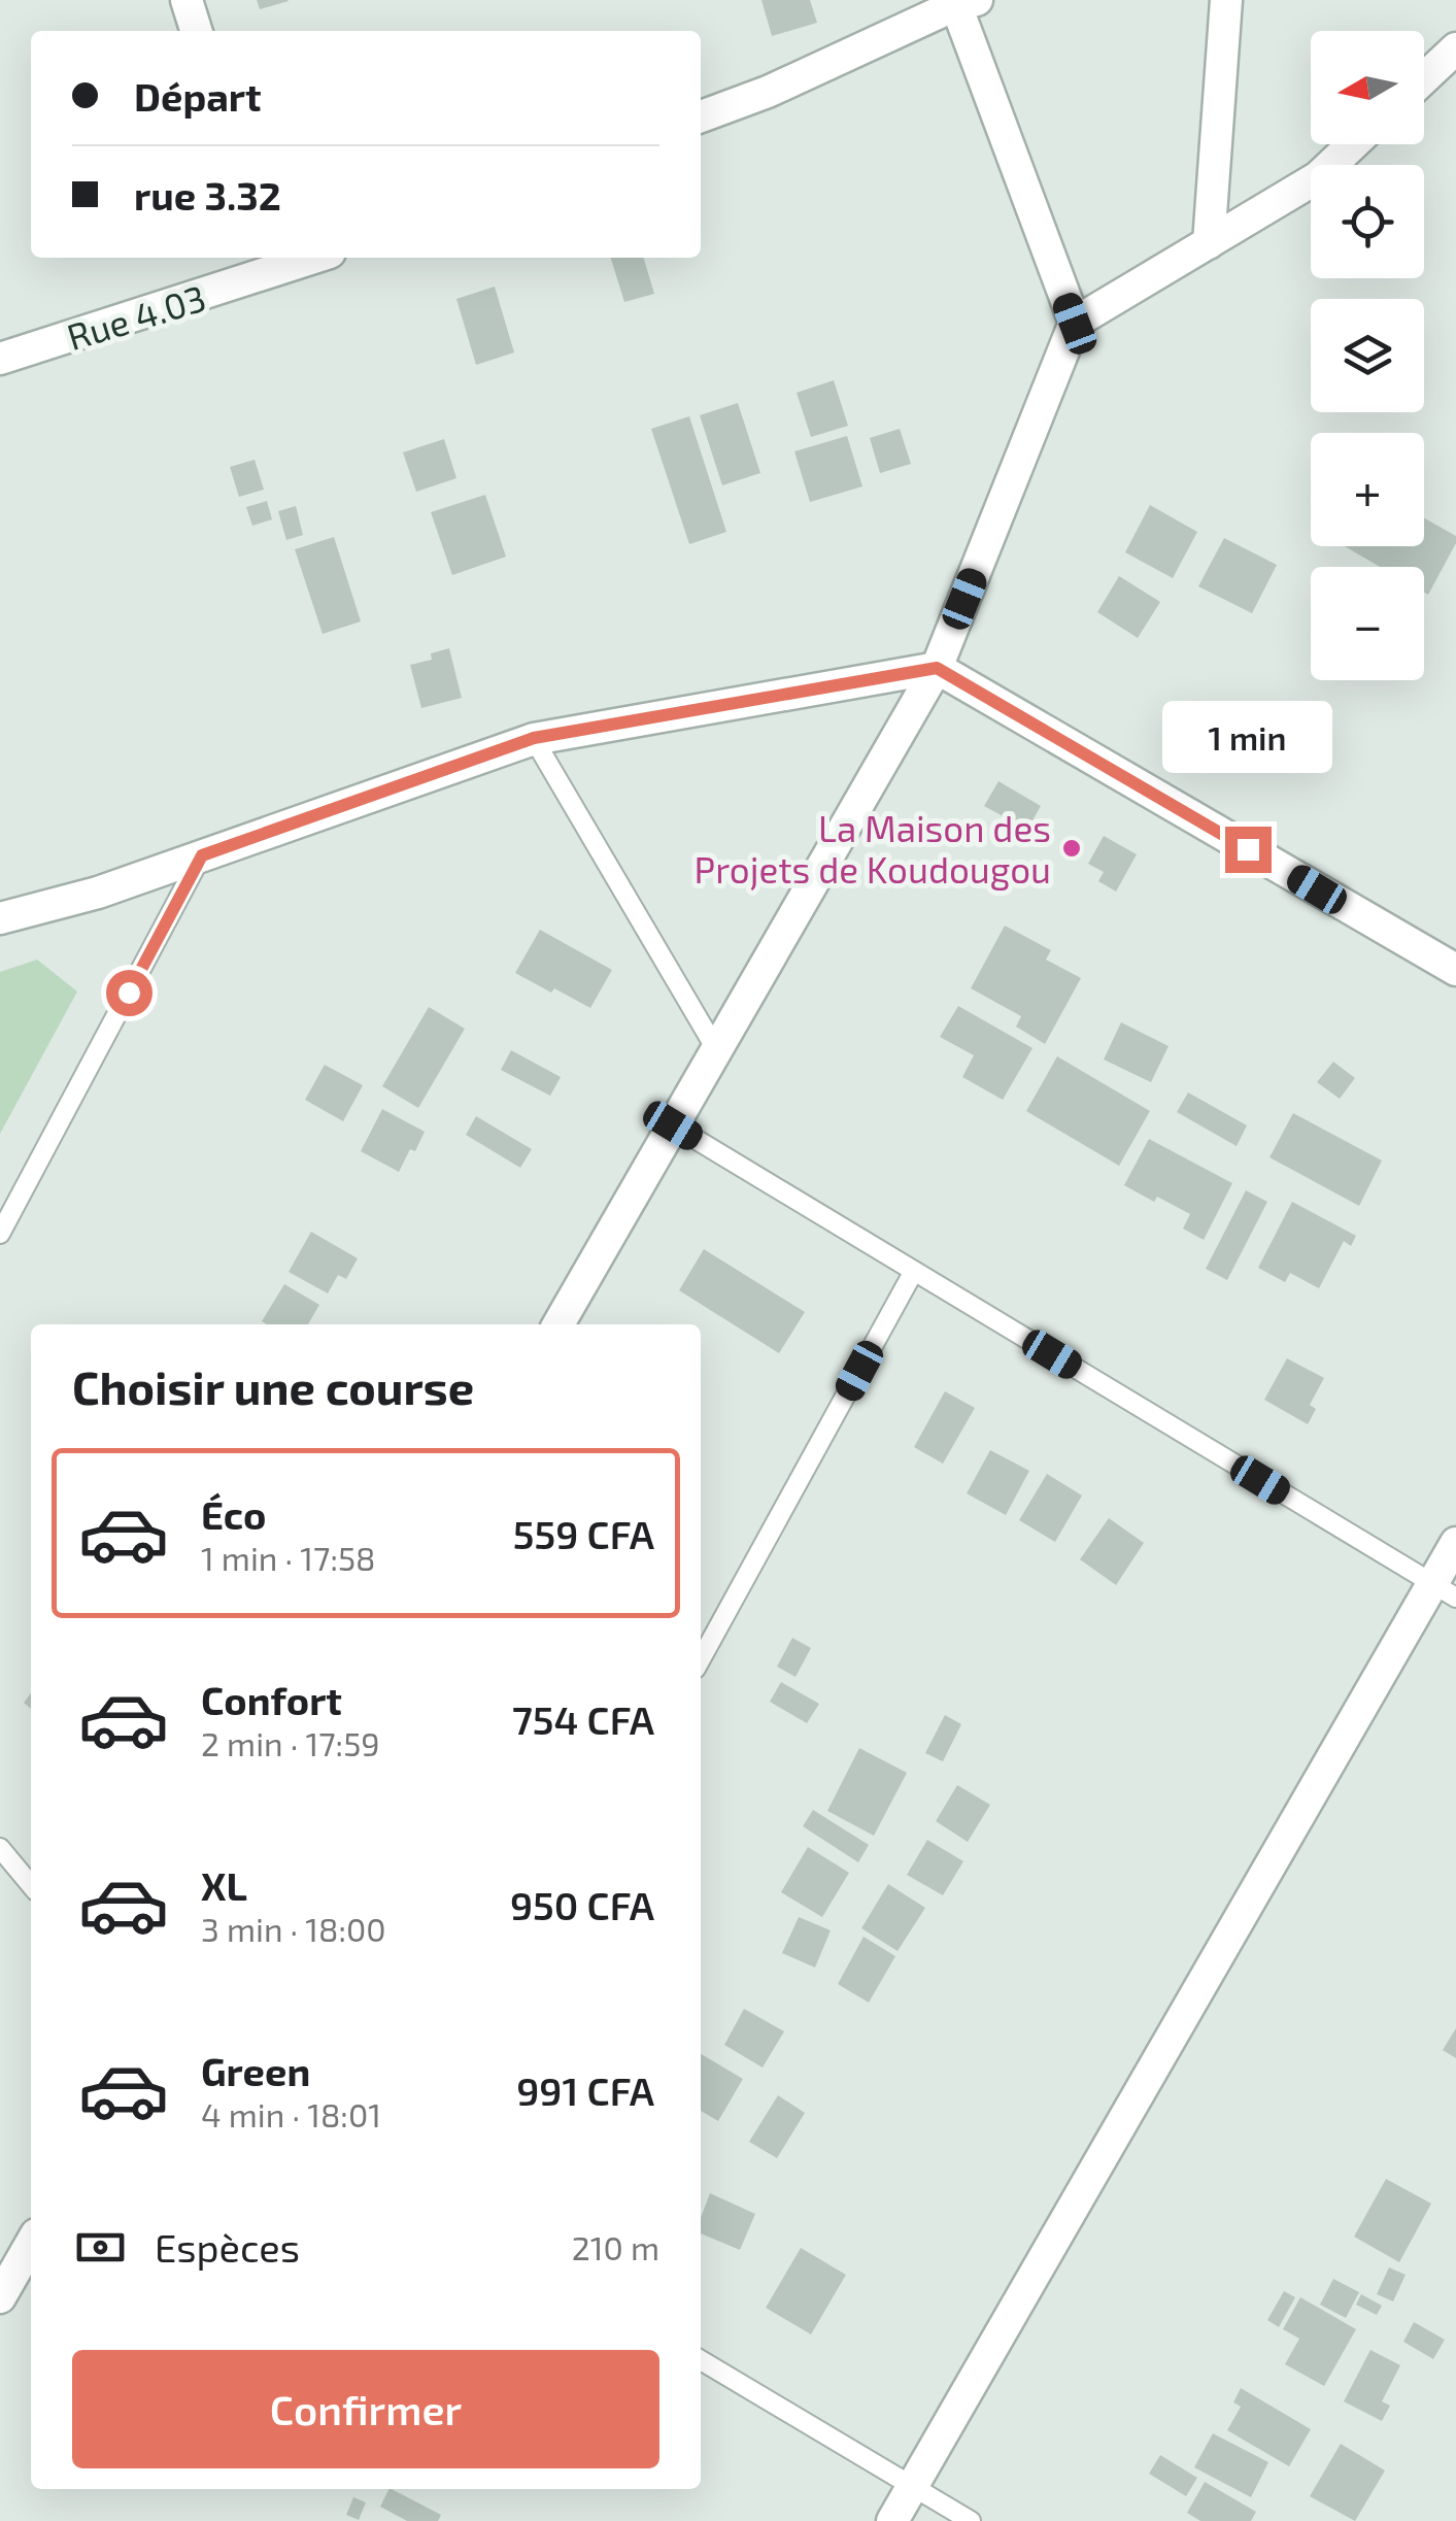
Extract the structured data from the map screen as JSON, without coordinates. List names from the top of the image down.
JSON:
{
  "streets": {
    "street": ["Rue 4.03"]
  },
  "places": ["La Maison des Projets de Koudougou"],
  "north": "left",
  "page": {
    "map_buttons": ["+", "−"],
    "banner": ["Départ", "rue 3.32"],
    "bubble": "1 min",
    "heading": "Choisir une course",
    "list": [
      {
        "name": "Éco",
        "note": "1 min · 17:58",
        "value": "559 CFA"
      },
      {
        "name": "Confort",
        "note": "2 min · 17:59",
        "value": "754 CFA"
      },
      {
        "name": "XL",
        "note": "3 min · 18:00",
        "value": "950 CFA"
      },
      {
        "name": "Green",
        "note": "4 min · 18:01",
        "value": "991 CFA"
      }
    ],
    "pay": ["Espèces", "210 m"],
    "buttons": "Confirmer"
  }
}
